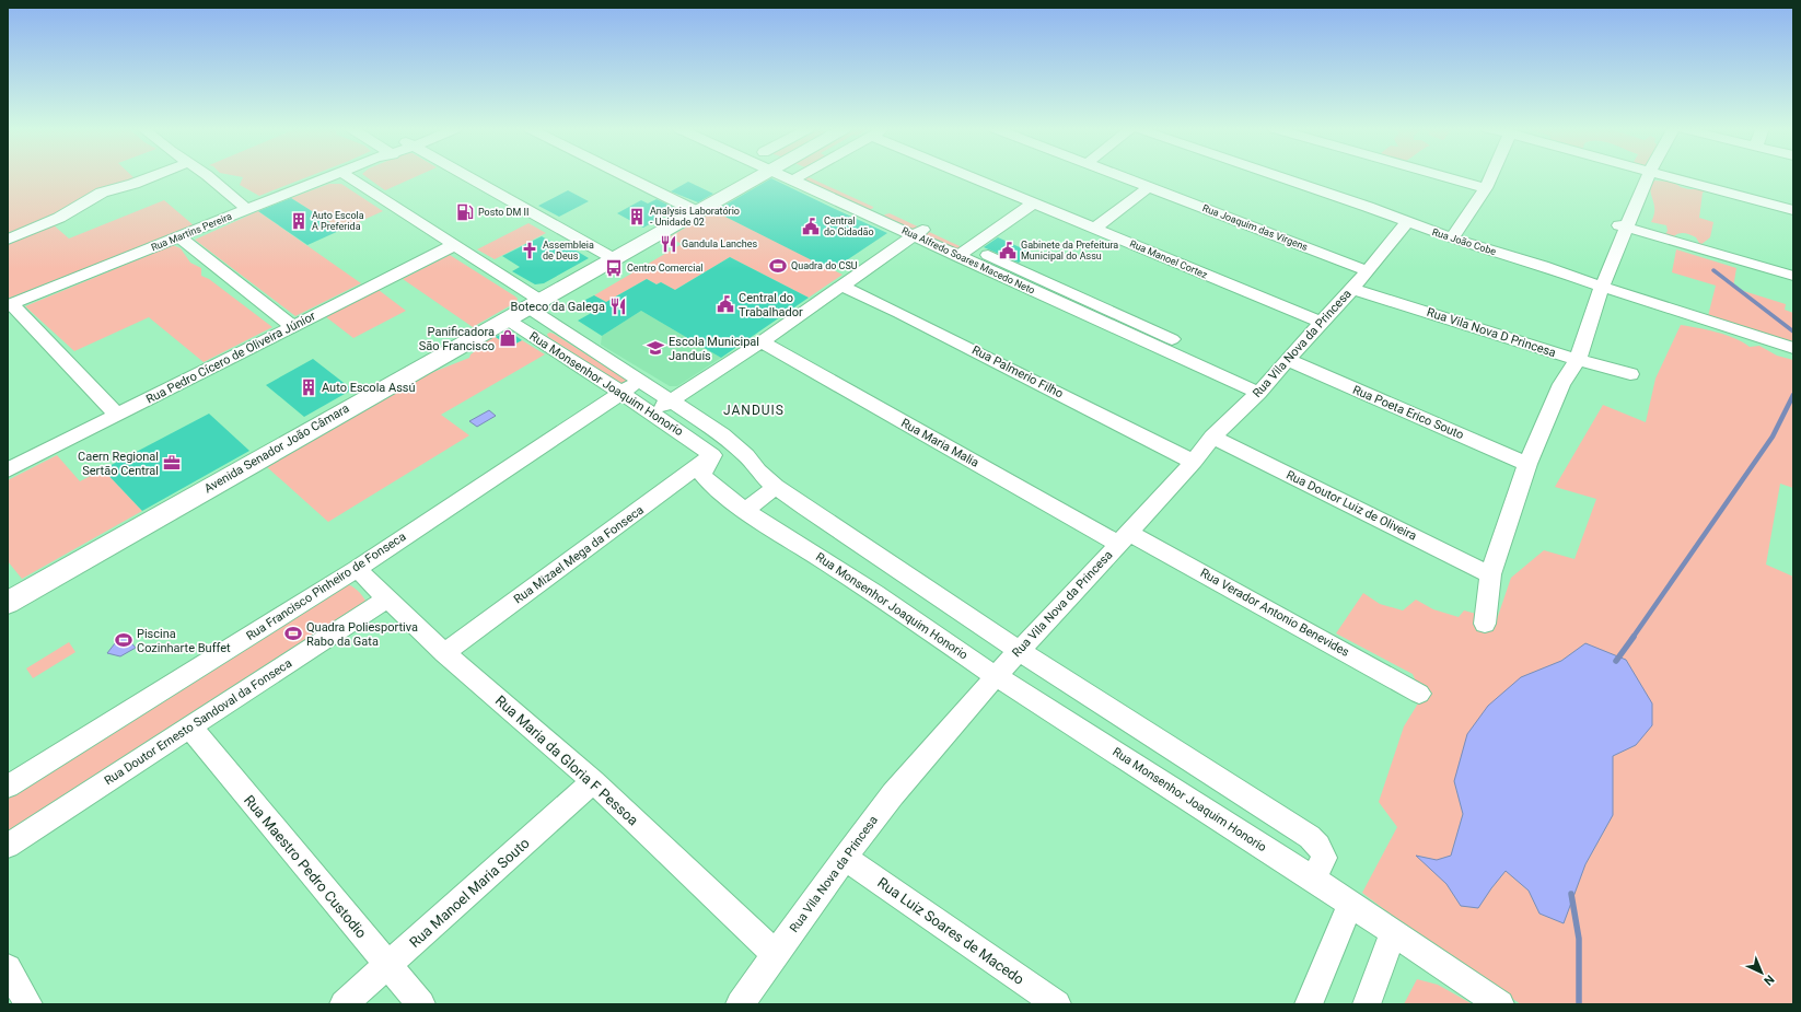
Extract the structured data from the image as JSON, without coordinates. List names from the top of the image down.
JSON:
{
  "streets": {
    "main road": ["Avenida Senador João Câmara"],
    "street": [
      "Rua Joaquim das Virgens",
      "Rua Martins Pereira",
      "Rua João Cobe",
      "Rua Manoel Cortez",
      "Rua Alfredo Soares Macedo Neto",
      "Rua Vila Nova D Princesa",
      "Rua Vila Nova da Princesa",
      "Rua Pedro Cícero de Oliveira Júnior",
      "Rua Palmerio Filho",
      "Rua Monsenhor Joaquim Honorio",
      "Rua Poeta Erico Souto",
      "Rua Maria Malia",
      "Rua Doutor Luiz de Oliveira",
      "Rua Mizael Mega da Fonseca",
      "Rua Francisco Pinheiro de Fonseca",
      "Rua Verador Antonio Benevides",
      "Rua Doutor Ernesto Sandoval da Fonseca",
      "Rua Maria da Gloria F Pessoa",
      "Rua Maestro Pedro Custodio",
      "Rua Manoel Maria Souto",
      "Rua Luiz Soares de Macedo"
    ]
  },
  "crossings": [
    ["Rua Joaquim das Virgens", "Rua Vila Nova da Princesa"],
    ["Rua João Cobe", "Rua Vila Nova da Princesa"],
    ["Rua Manoel Cortez", "Rua Vila Nova da Princesa"],
    ["Rua Alfredo Soares Macedo Neto", "Rua Vila Nova da Princesa"],
    ["Rua Vila Nova D Princesa", "Rua Vila Nova da Princesa"],
    ["Rua Vila Nova da Princesa", "Rua Palmerio Filho"],
    ["Rua Vila Nova da Princesa", "Rua Monsenhor Joaquim Honorio"],
    ["Rua Vila Nova da Princesa", "Rua Poeta Erico Souto"],
    ["Rua Vila Nova da Princesa", "Rua Maria Malia"],
    ["Rua Vila Nova da Princesa", "Rua Doutor Luiz de Oliveira"],
    ["Rua Vila Nova da Princesa", "Rua Verador Antonio Benevides"],
    ["Rua Vila Nova da Princesa", "Rua Maria da Gloria F Pessoa"],
    ["Rua Vila Nova da Princesa", "Rua Luiz Soares de Macedo"],
    ["Rua Pedro Cícero de Oliveira Júnior", "Rua Monsenhor Joaquim Honorio"],
    ["Rua Monsenhor Joaquim Honorio", "Avenida Senador João Câmara"],
    ["Rua Monsenhor Joaquim Honorio", "Rua Mizael Mega da Fonseca"],
    ["Rua Monsenhor Joaquim Honorio", "Rua Francisco Pinheiro de Fonseca"],
    ["Rua Maria Malia", "Rua Verador Antonio Benevides"],
    ["Rua Mizael Mega da Fonseca", "Rua Maria da Gloria F Pessoa"],
    ["Rua Francisco Pinheiro de Fonseca", "Rua Maria da Gloria F Pessoa"],
    ["Rua Doutor Ernesto Sandoval da Fonseca", "Rua Maria da Gloria F Pessoa"],
    ["Rua Doutor Ernesto Sandoval da Fonseca", "Rua Maestro Pedro Custodio"],
    ["Rua Maria da Gloria F Pessoa", "Rua Manoel Maria Souto"],
    ["Rua Maestro Pedro Custodio", "Rua Manoel Maria Souto"]
  ],
  "districts": ["JANDUIS"],
  "places": {
    "fuel station": ["Posto DM II"],
    "building": ["Analysis Laboratório - Unidade 02", "Auto Escola A Preferida", "Auto Escola Assú"],
    "public building": ["Central do Cidadão", "Gabinete da Prefeitura Municipal do Assu", "Central do Trabalhador"],
    "restaurant": ["Gandula Lanches", "Boteco da Galega"],
    "church": ["Assembleia de Deus"],
    "sports": ["Quadra do CSU", "Quadra Poliesportiva Rabo da Gata", "Piscina Cozinharte Buffet"],
    "bus stop": ["Centro Comercial"],
    "shop": ["Panificadora São Francisco"],
    "school or university": ["Escola Municipal Janduís"],
    "office": ["Caern Regional Sertão Central"]
  },
  "north": "bottom right"
}
